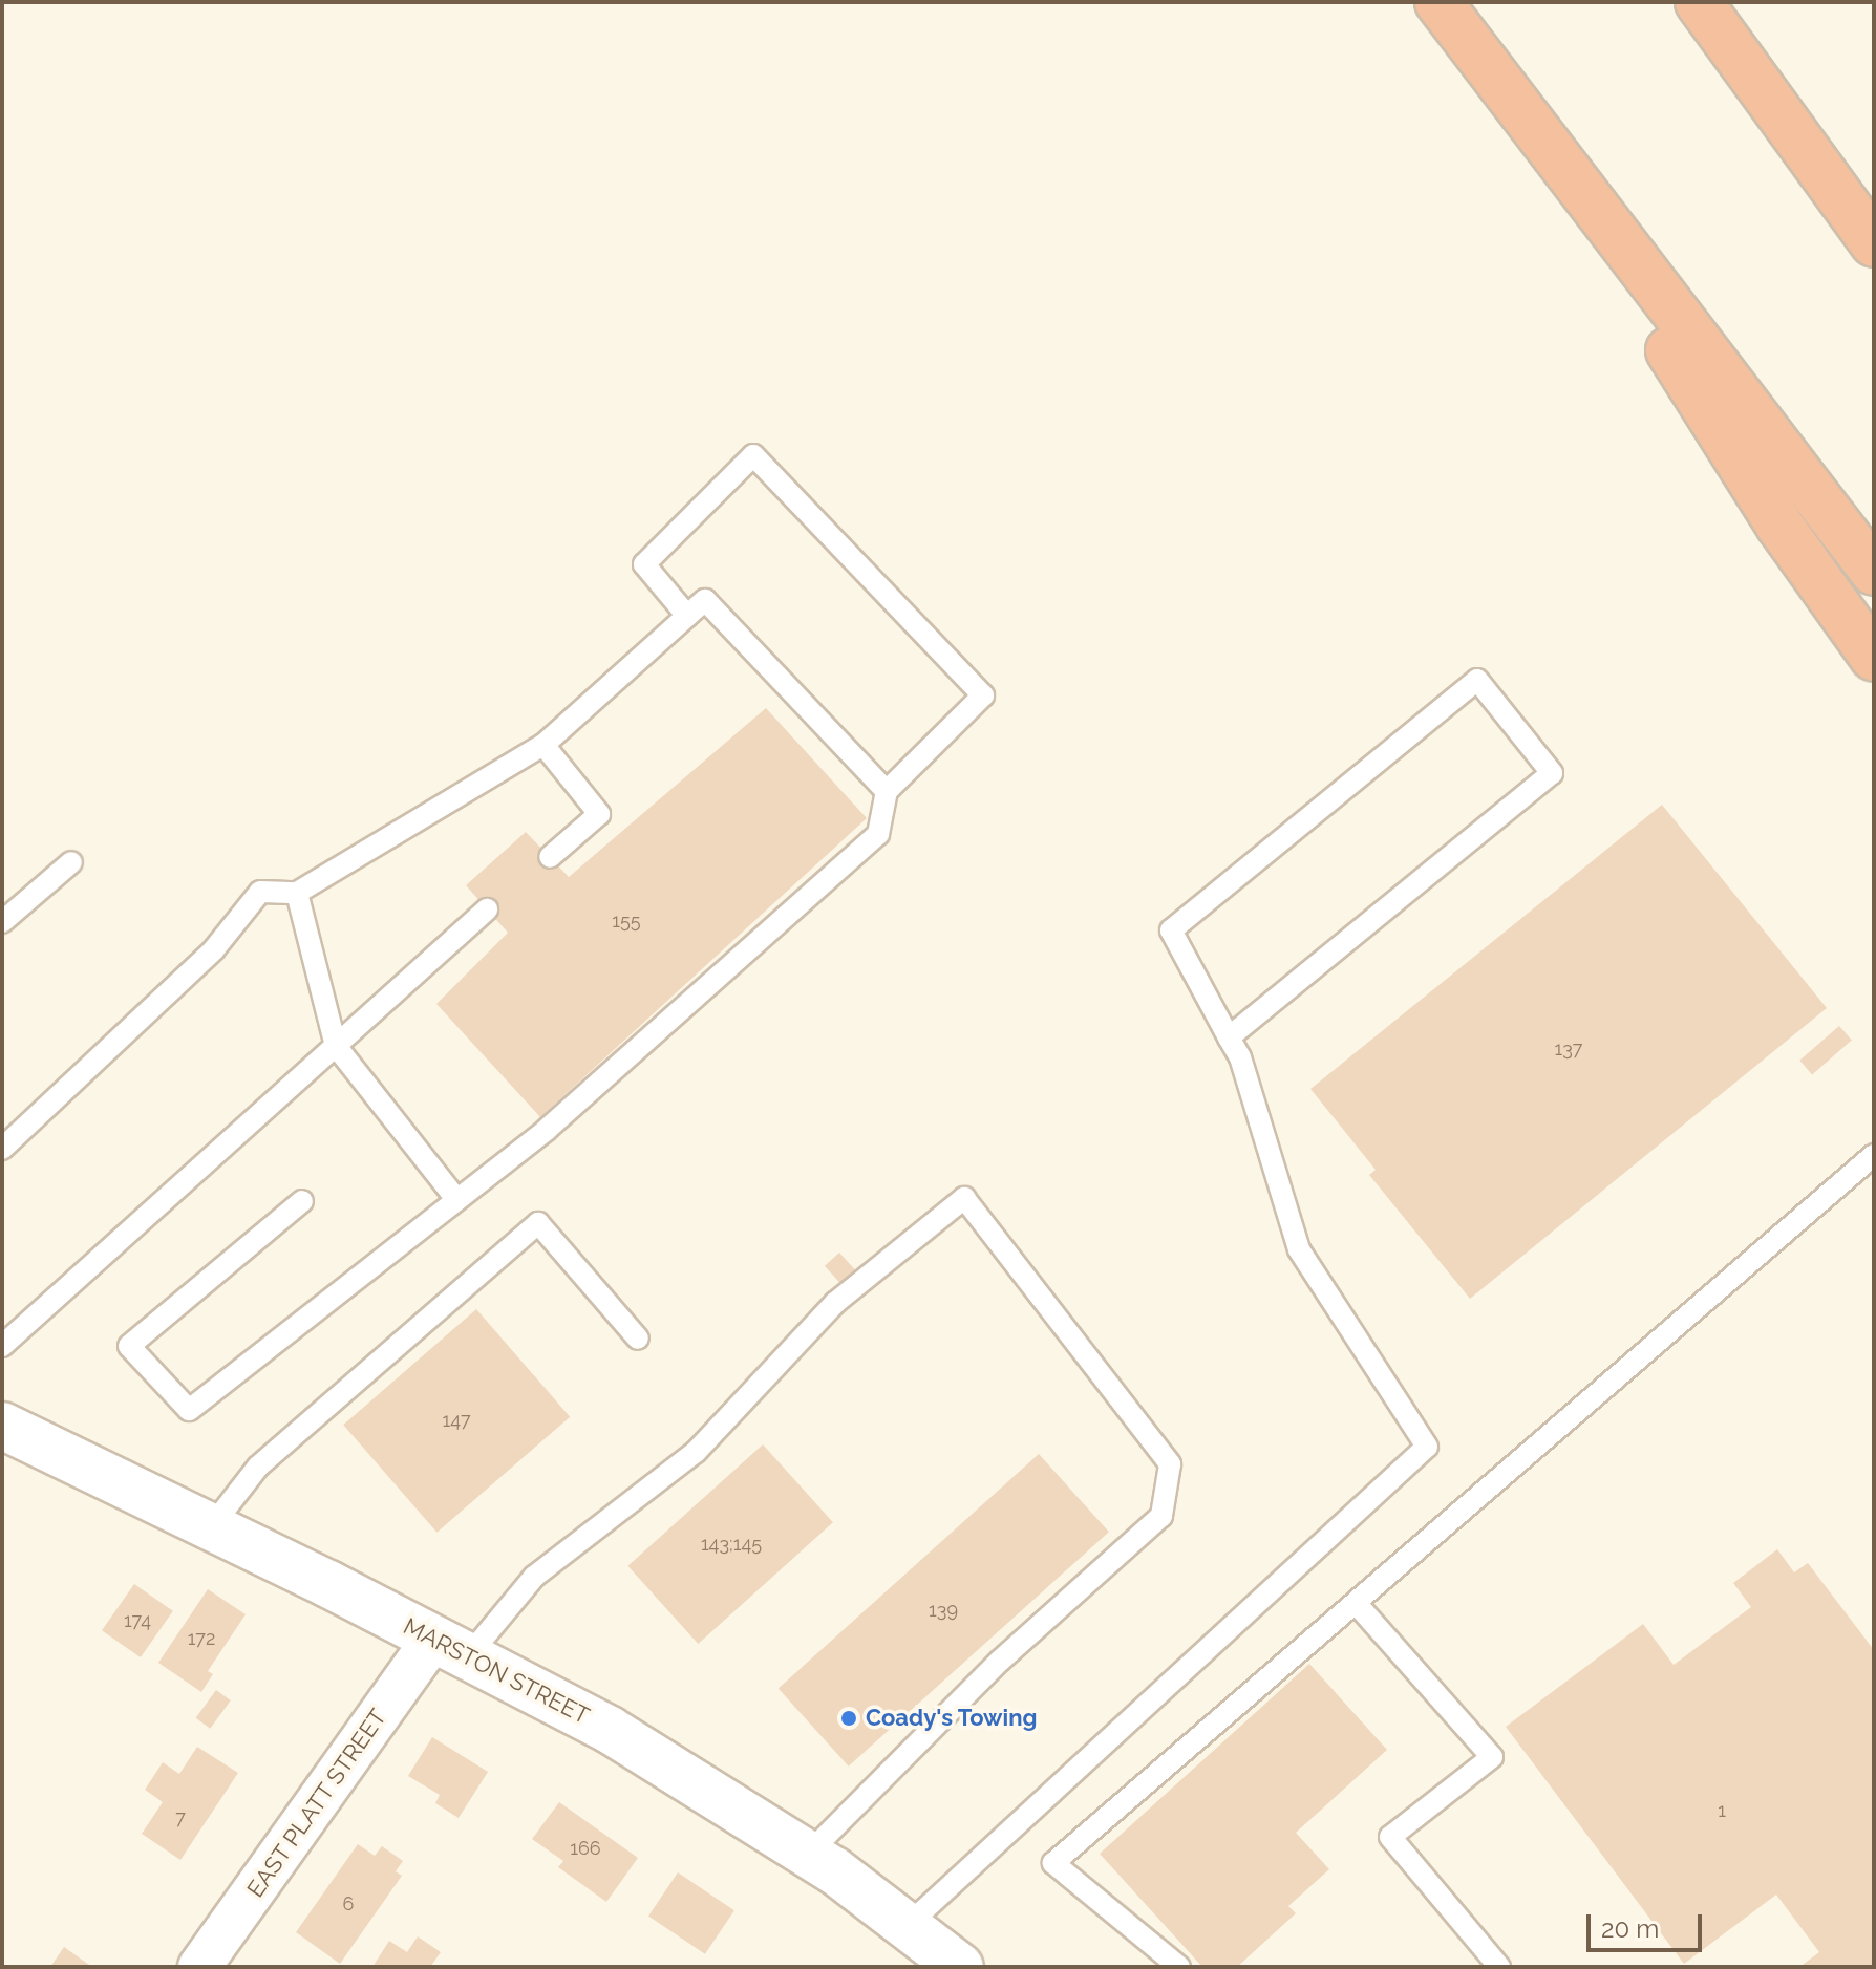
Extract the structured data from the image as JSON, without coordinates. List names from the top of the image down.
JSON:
{
  "streets": {
    "main road": ["MARSTON STREET"],
    "street": ["EAST PLATT STREET"]
  },
  "crossings": [
    ["MARSTON STREET", "EAST PLATT STREET"]
  ],
  "places": ["Coady's Towing"],
  "house_numbers": [
    "155",
    "137",
    "147",
    "143;145",
    "139",
    "174",
    "172",
    "1",
    "7",
    "166",
    "6"
  ],
  "scale_bar": "20 m"
}
